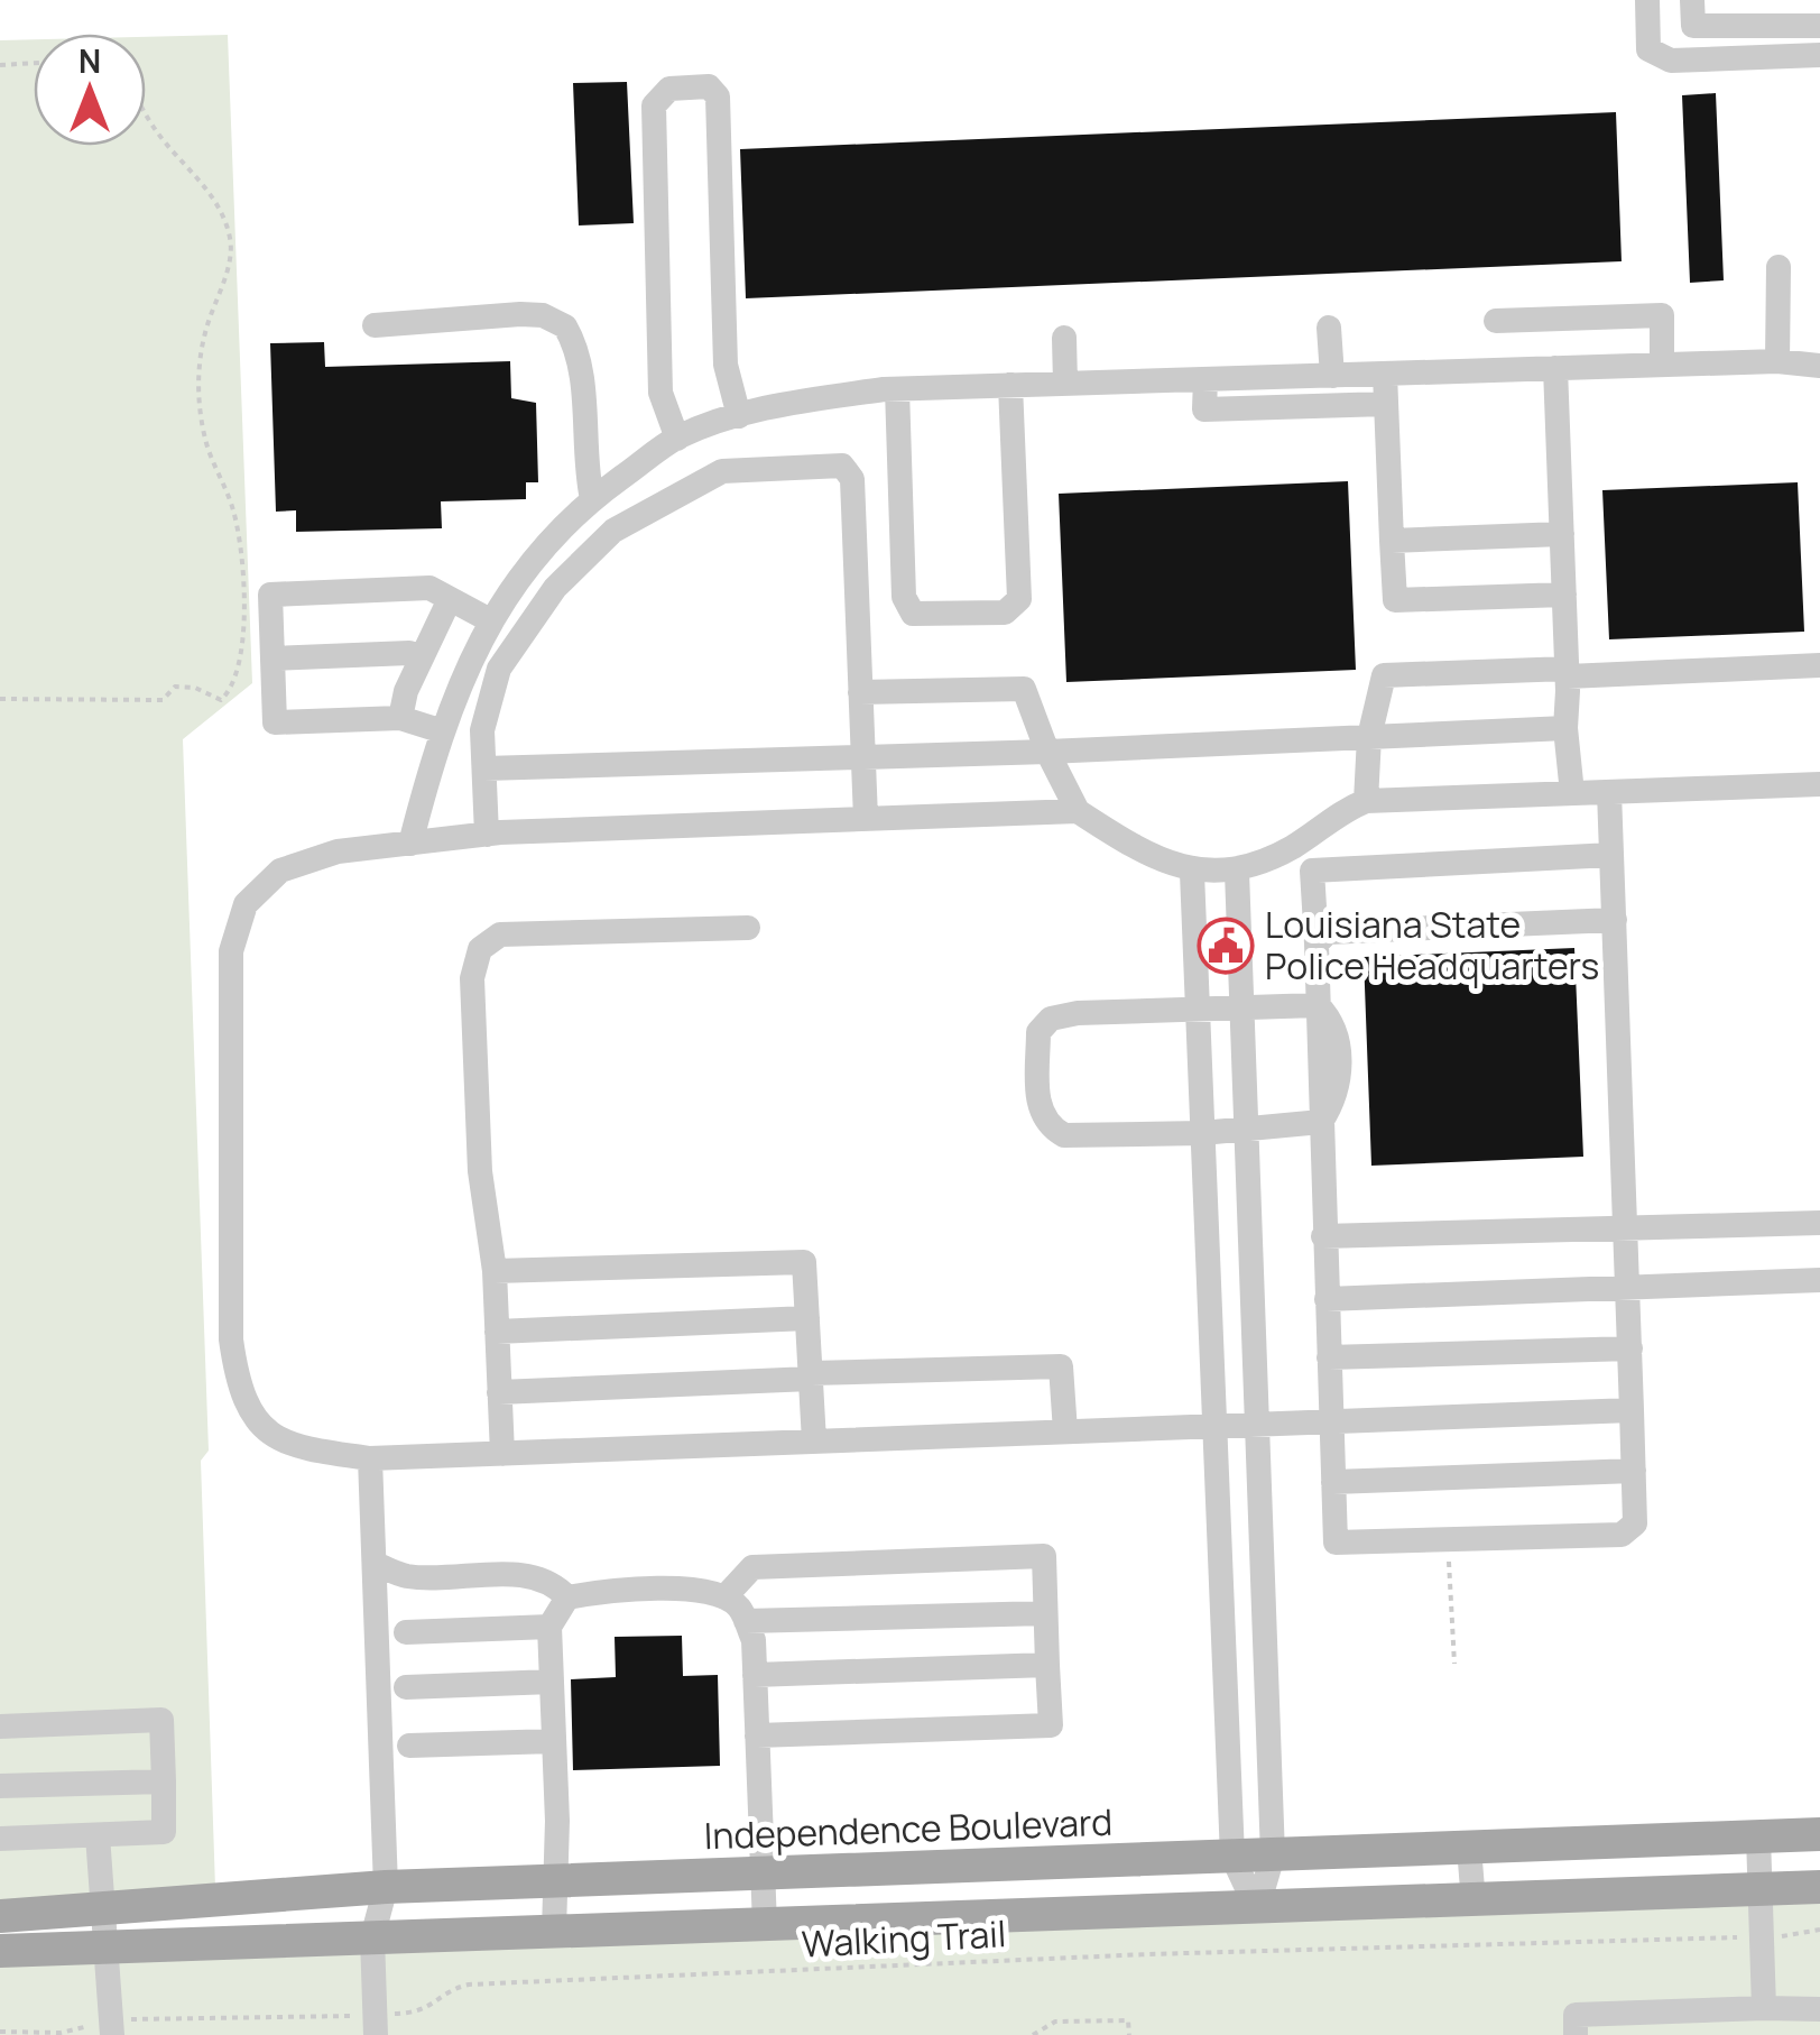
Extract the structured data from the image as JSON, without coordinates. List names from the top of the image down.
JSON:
{
  "streets": {
    "main road": ["Independence Boulevard"],
    "path": ["Walking Trail"]
  },
  "places": {
    "public building": ["Louisiana State Police Headquarters"]
  },
  "north": "top"
}
